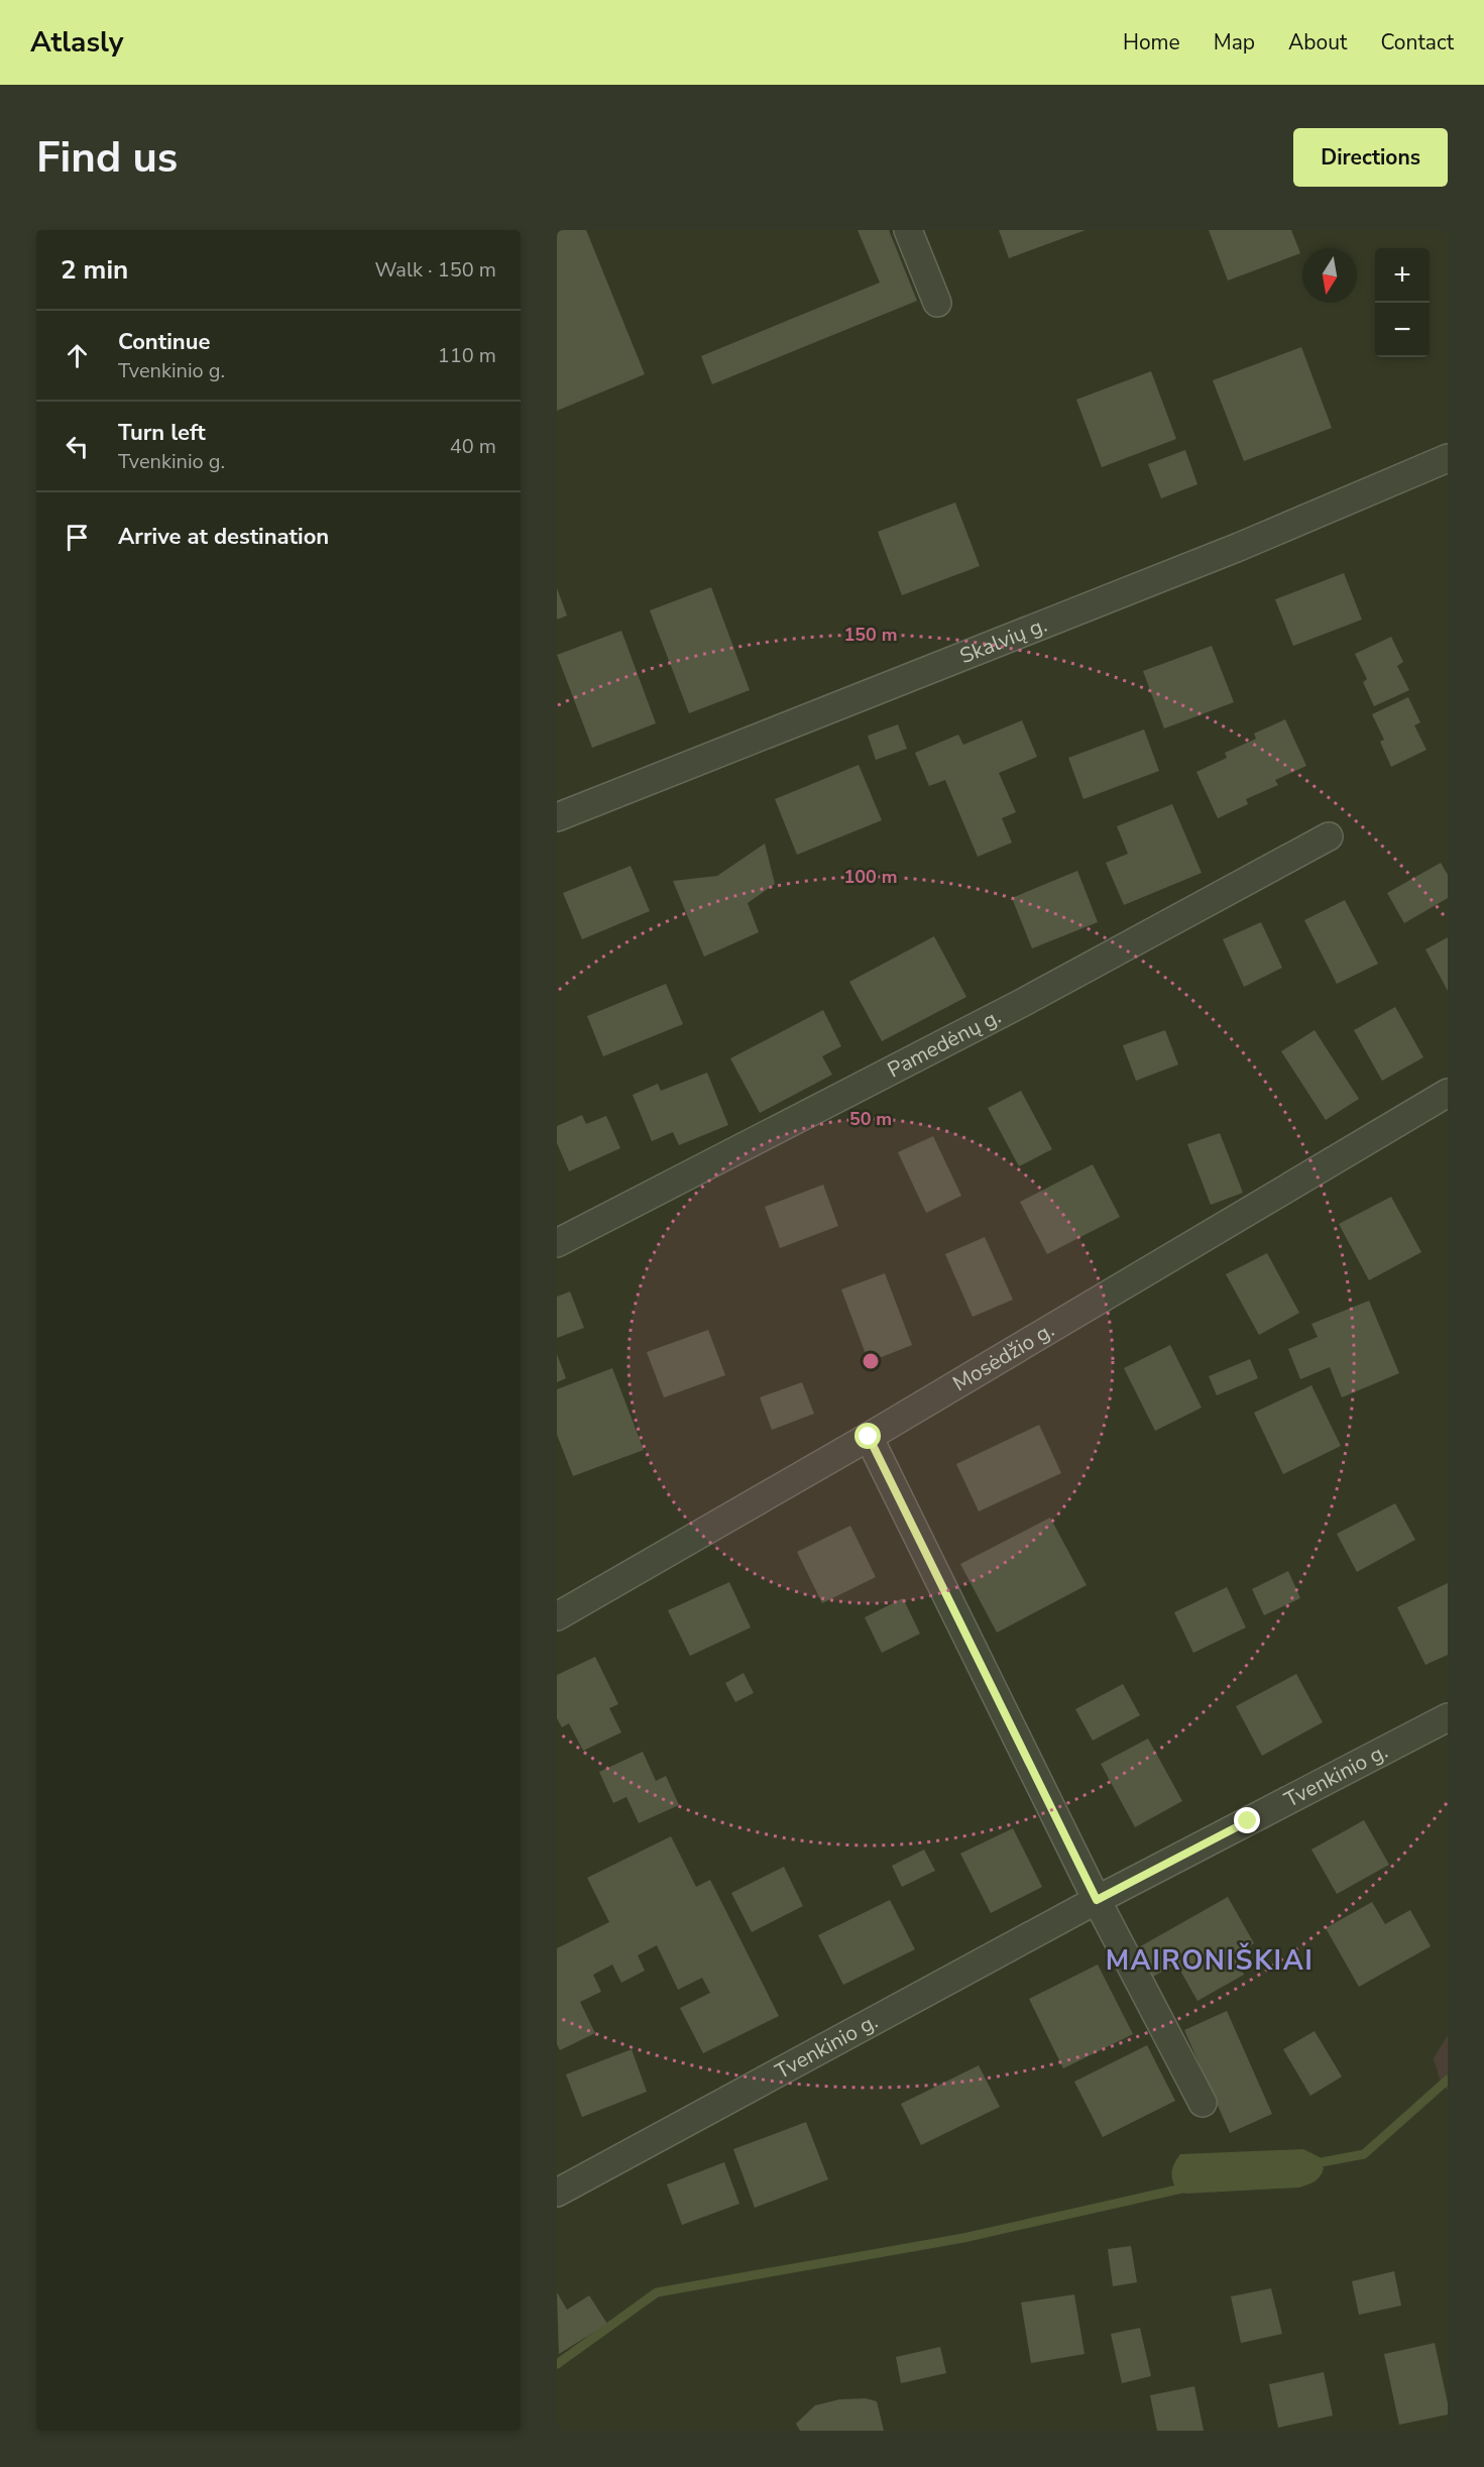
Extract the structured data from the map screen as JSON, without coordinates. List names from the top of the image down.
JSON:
{
  "streets": {
    "street": [
      "Skalvių g.",
      "Pamedėnų g.",
      "Mosėdžio g.",
      "Tvenkinio g."
    ]
  },
  "districts": ["MAIRONIŠKIAI"],
  "north": "bottom",
  "page": {
    "header": "Atlasly",
    "nav": [
      "Home",
      "Map",
      "About",
      "Contact"
    ],
    "buttons": "Directions",
    "title": "Find us",
    "heading": ["2 min", "Walk · 150 m"],
    "map_buttons": ["+", "−"],
    "list": [
      ["Continue", "Tvenkinio g.", "110 m"],
      ["Turn left", "Tvenkinio g.", "40 m"],
      "Arrive at destination"
    ]
  },
  "rings": ["150 m", "100 m", "50 m"]
}
